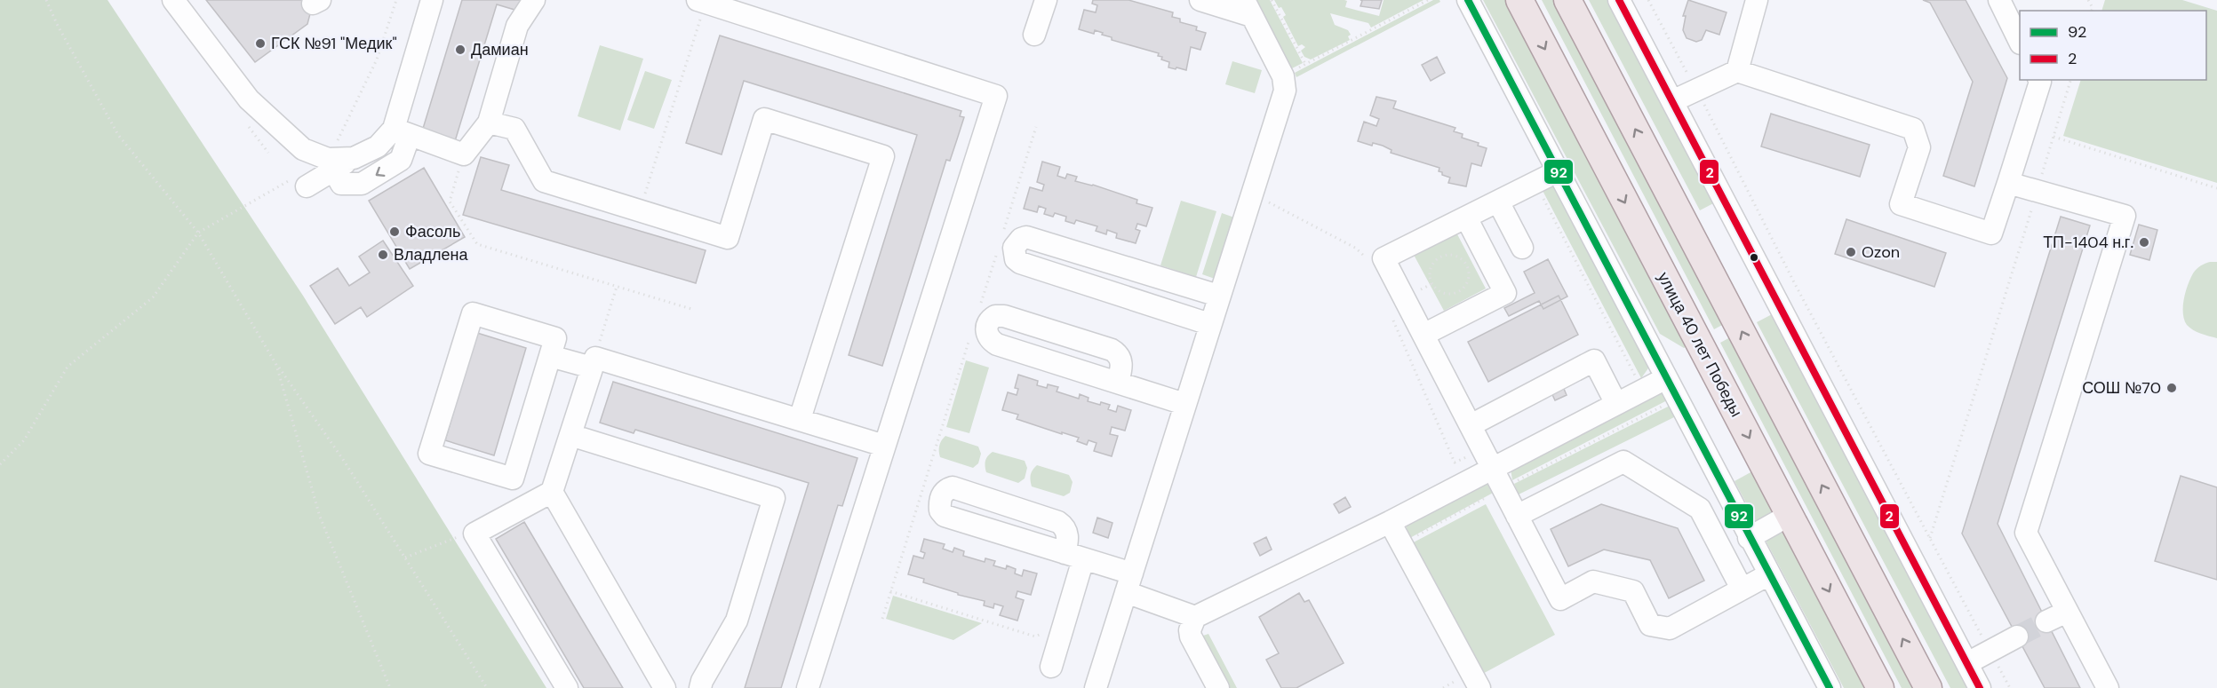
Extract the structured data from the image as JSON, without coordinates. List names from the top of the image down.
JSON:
{
  "streets": {
    "main road": ["улица 40 лет Победы"]
  },
  "places": [
    "ГСК №91 \"Медик\"",
    "Дамиан",
    "Фасоль",
    "ТП-1404 н.г.",
    "Ozon",
    "Владлена",
    "СОШ №70"
  ],
  "lines": ["transit line 92", "transit line 2"],
  "legend": ["92", "2"]
}
